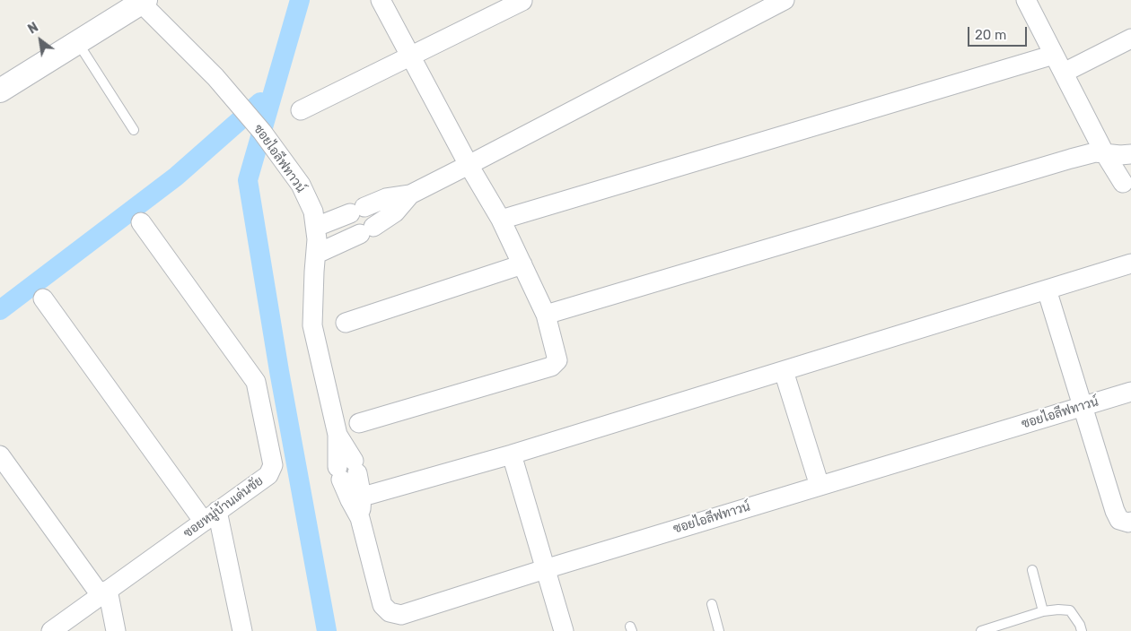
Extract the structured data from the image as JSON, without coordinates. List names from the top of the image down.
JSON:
{
  "streets": {
    "street": ["ซอยไอลีฟทาวน์", "ซอยหมู่บ้านเด่นชัย"]
  },
  "scale_bar": "20 m",
  "north": "top left"
}
